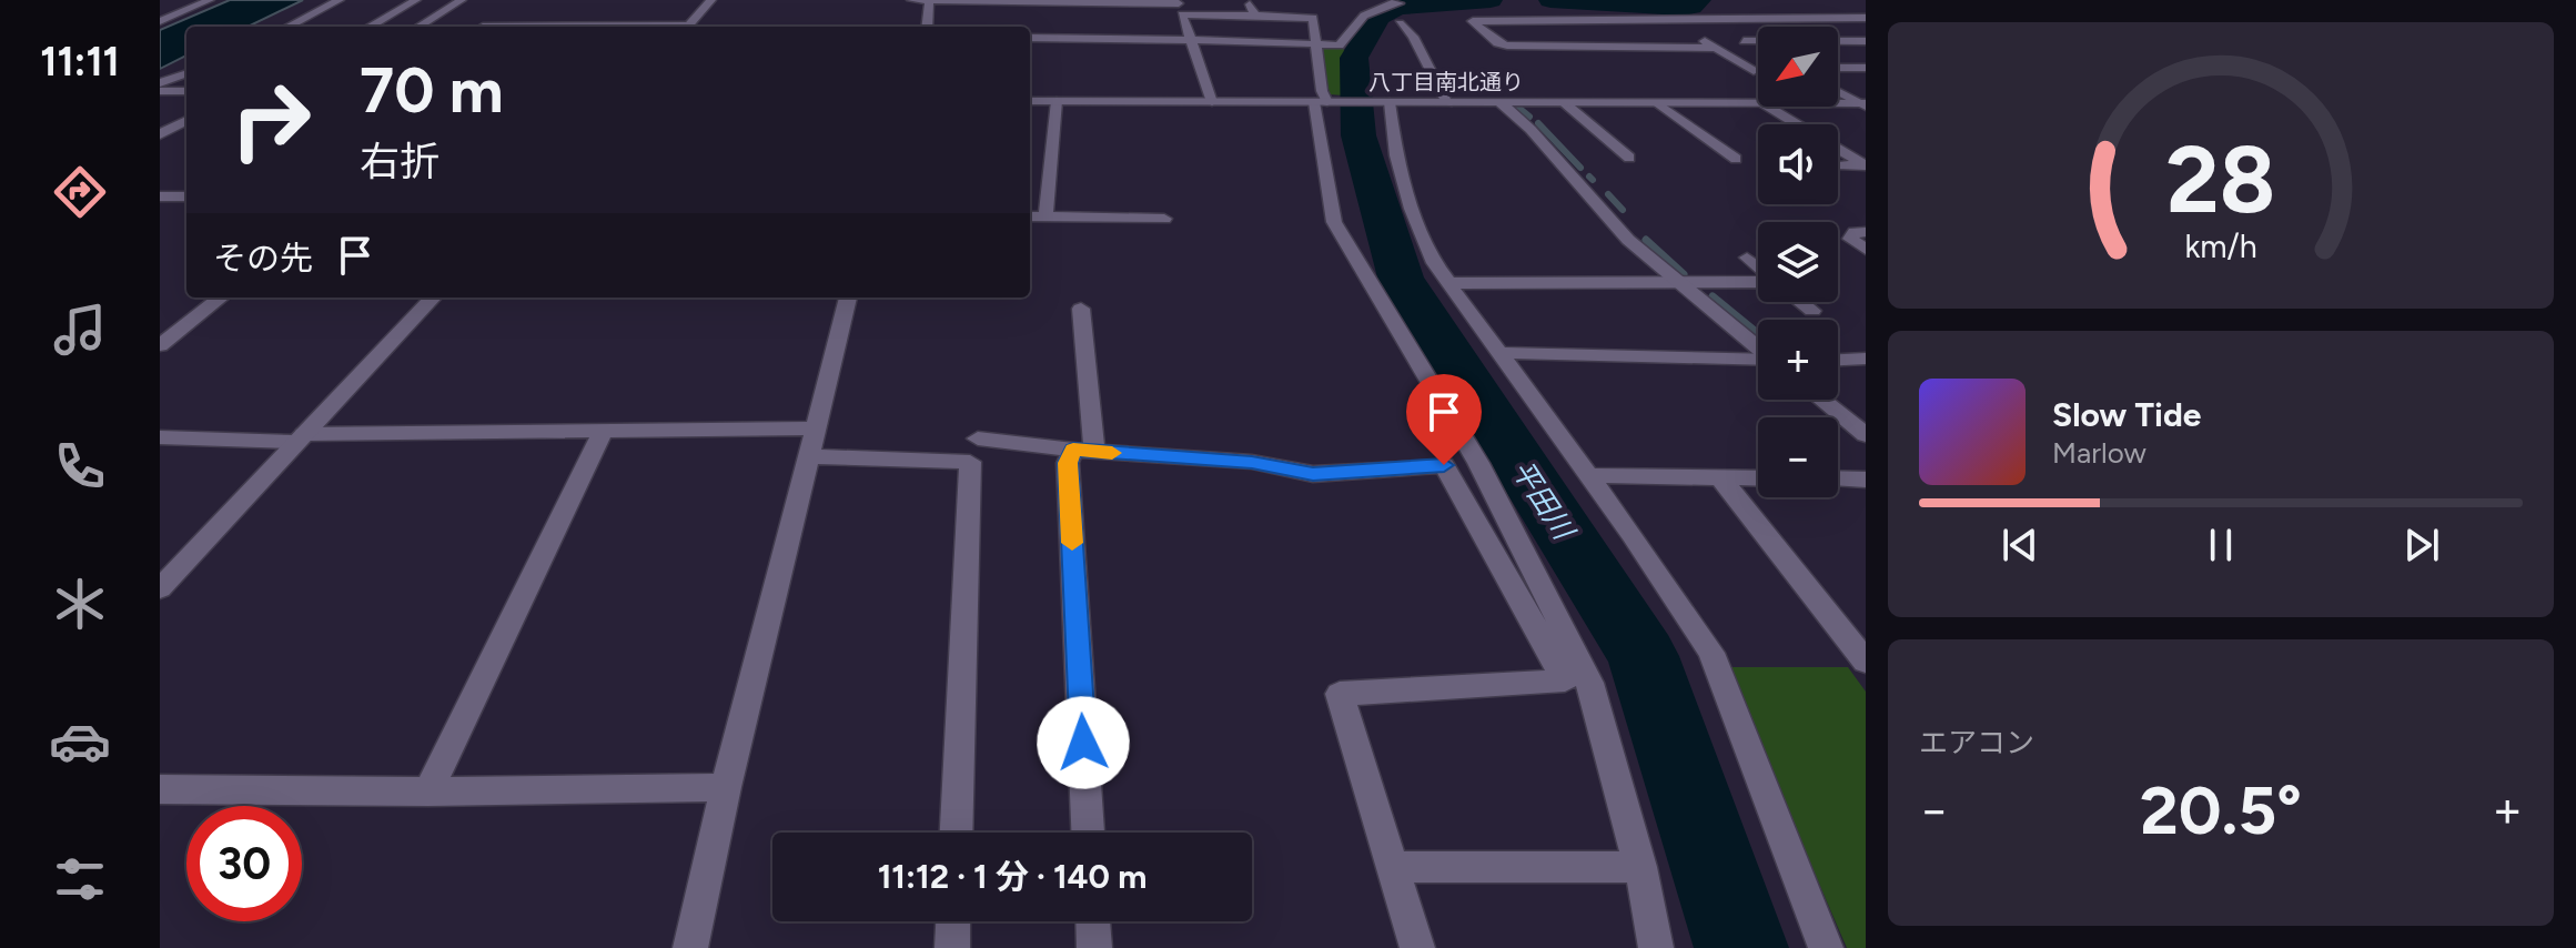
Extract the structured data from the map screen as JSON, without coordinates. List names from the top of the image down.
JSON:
{
  "streets": {
    "street": ["八丁目南北通り"]
  },
  "water": ["平田川"],
  "north": "bottom left",
  "page": {
    "tabs": "11:11",
    "map_buttons": ["+", "−"],
    "turn": ["70 m", "右折"],
    "then": "その先",
    "song": ["Slow Tide", "Marlow"],
    "tile": "エアコン",
    "heat": ["−", "20.5°", "+"],
    "limit": "30",
    "trip": "11:12 · 1 分 · 140 m",
    "gauge": ["28", "km/h"]
  }
}
